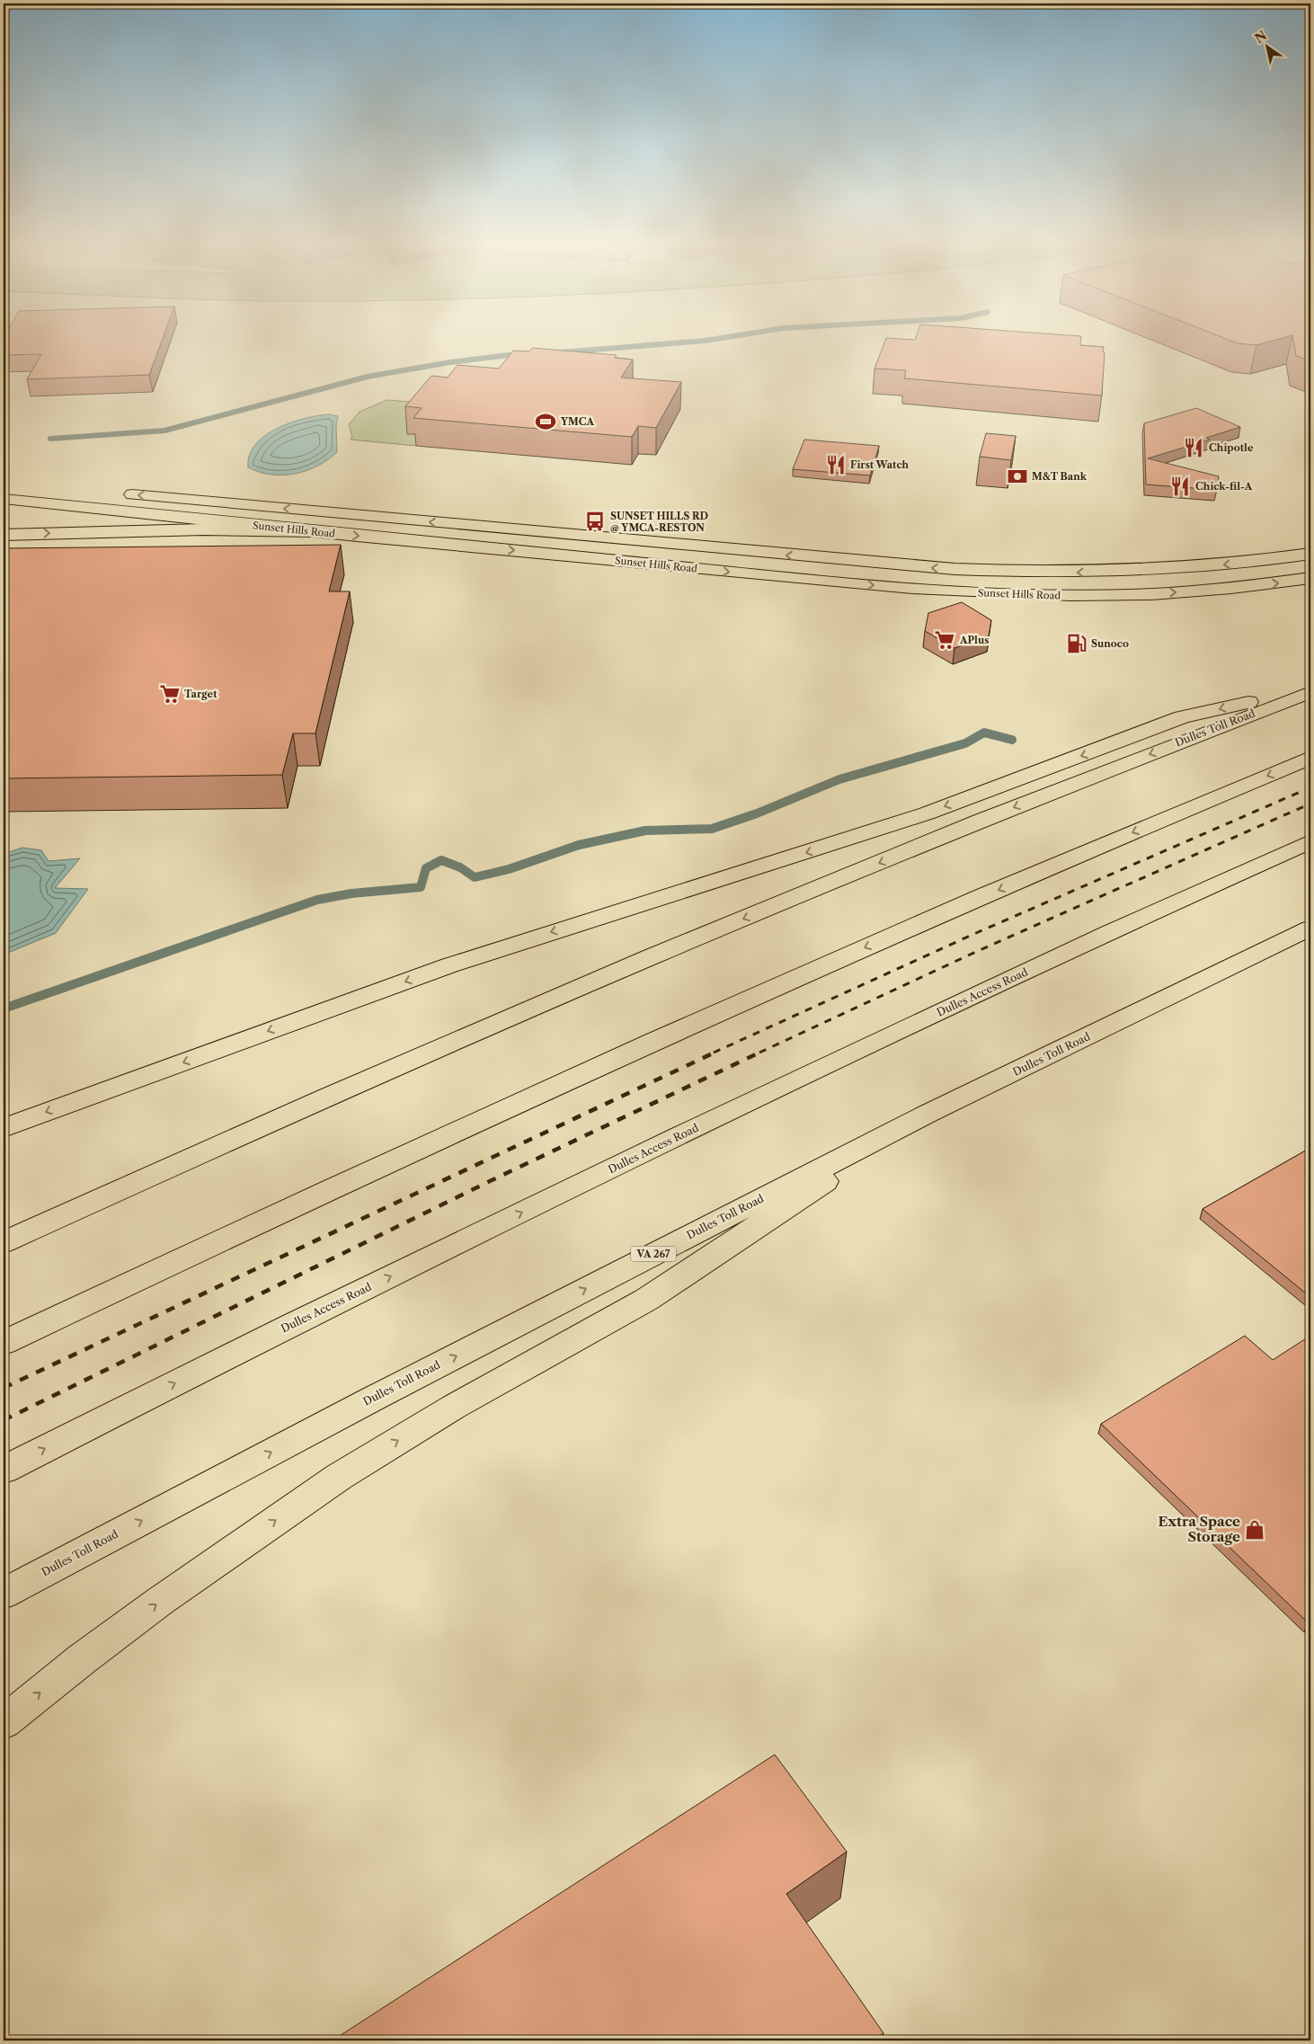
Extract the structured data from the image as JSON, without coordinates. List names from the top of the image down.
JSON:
{
  "streets": {
    "main road": [
      "Sunset Hills Road",
      "Dulles Toll Road",
      "Dulles Access Road",
      "VA 267"
    ]
  },
  "places": {
    "sports": ["YMCA"],
    "restaurant": ["Chipotle", "First Watch", "Chick-fil-A"],
    "bank": ["M&T Bank"],
    "bus stop": ["SUNSET HILLS RD @ YMCA-RESTON"],
    "supermarket": ["APlus", "Target"],
    "fuel station": ["Sunoco"],
    "shop": ["Extra Space Storage"]
  },
  "north": "top left"
}
